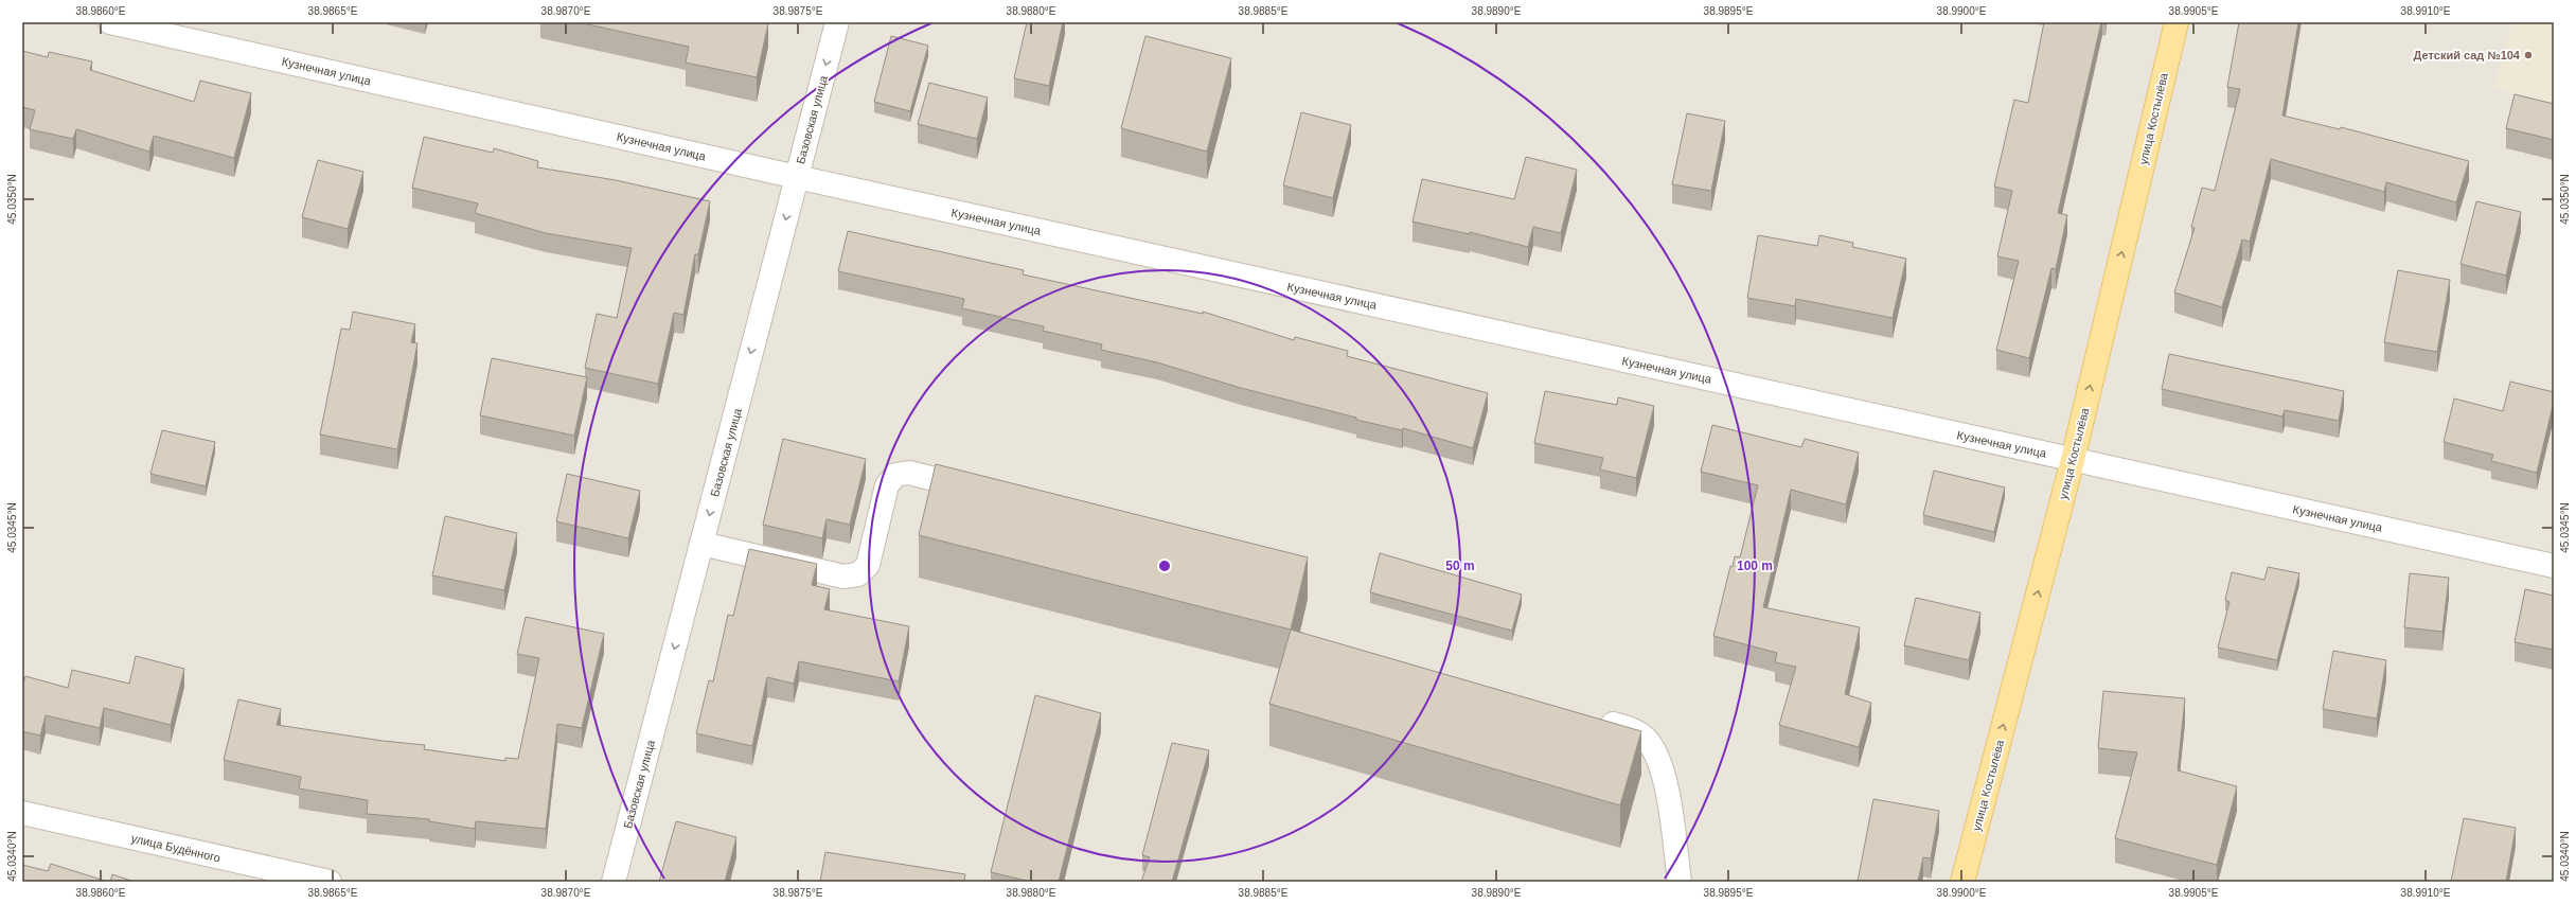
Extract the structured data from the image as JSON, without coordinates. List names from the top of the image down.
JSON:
{
  "streets": {
    "main road": ["улица Костылёва"],
    "street": ["Кузнечная улица", "Базовская улица", "улица Будённого"]
  },
  "crossings": [
    ["Кузнечная улица", "улица Костылёва"],
    ["Кузнечная улица", "Базовская улица"]
  ],
  "one_way": ["улица Костылёва", "Базовская улица"],
  "places": ["Детский сад №104"],
  "coordinates": [
    "38.9860°E",
    "38.9865°E",
    "38.9870°E",
    "38.9875°E",
    "38.9880°E",
    "38.9885°E",
    "38.9890°E",
    "38.9895°E",
    "38.9900°E",
    "38.9905°E",
    "38.9910°E",
    "45.0350°N",
    "45.0345°N",
    "45.0340°N"
  ],
  "rings": ["50 m", "100 m"]
}
